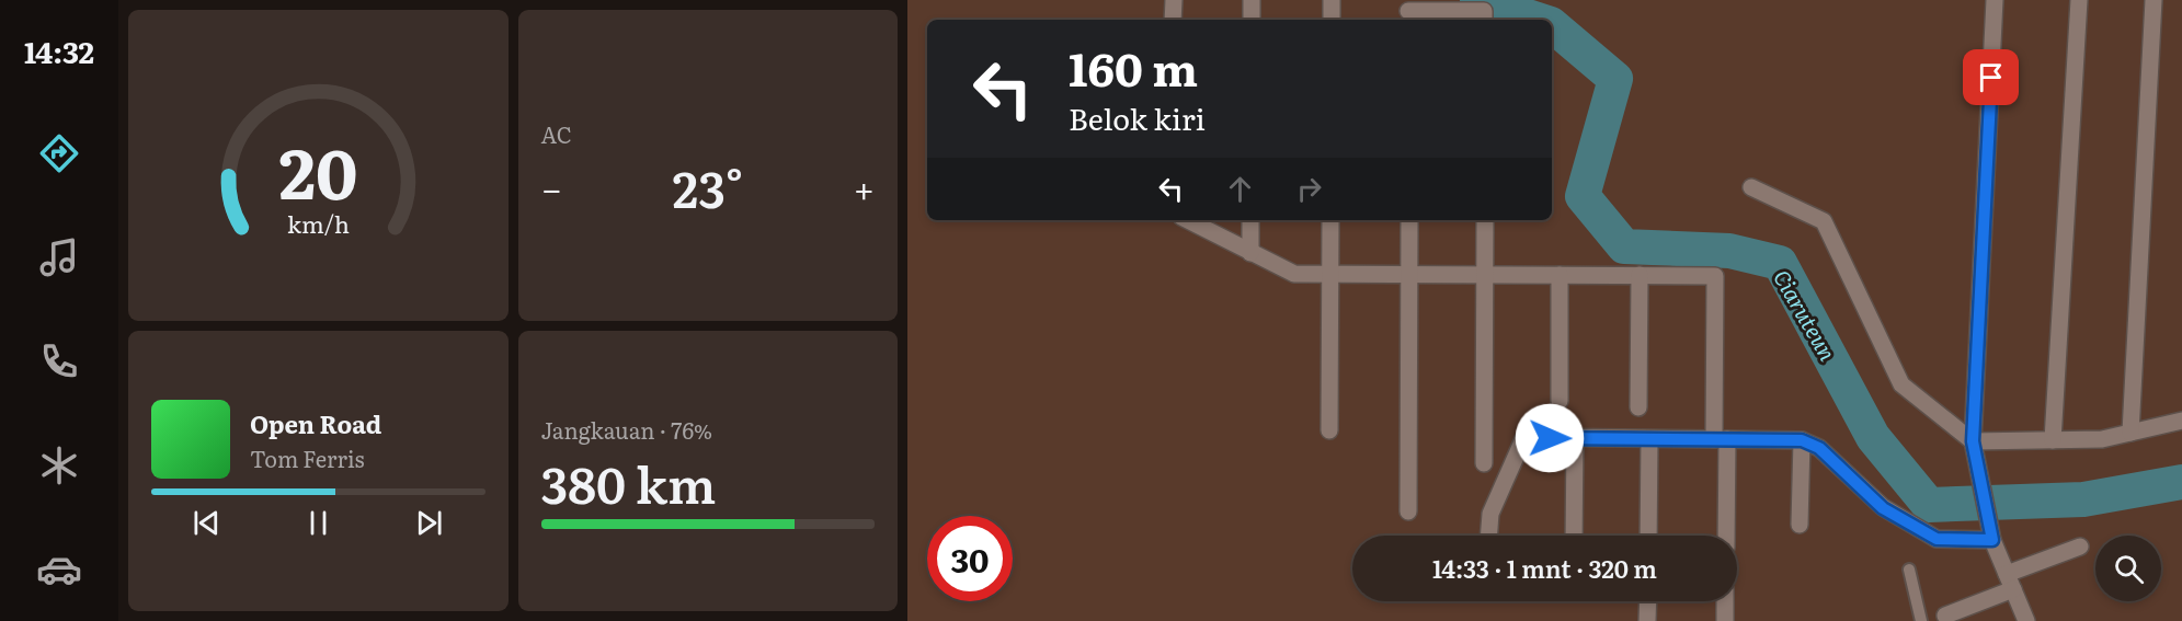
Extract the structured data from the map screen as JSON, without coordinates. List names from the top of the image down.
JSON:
{
  "water": ["Ciaruteun"],
  "page": {
    "tabs": "14:32",
    "tile": [
      "AC",
      ["Jangkauan · 76%", "380 km"]
    ],
    "turn": ["160 m", "Belok kiri"],
    "heat": ["−", "23°", "+"],
    "song": ["Open Road", "Tom Ferris"],
    "limit": "30",
    "trip": "14:33 · 1 mnt · 320 m",
    "gauge": ["20", "km/h"]
  }
}
